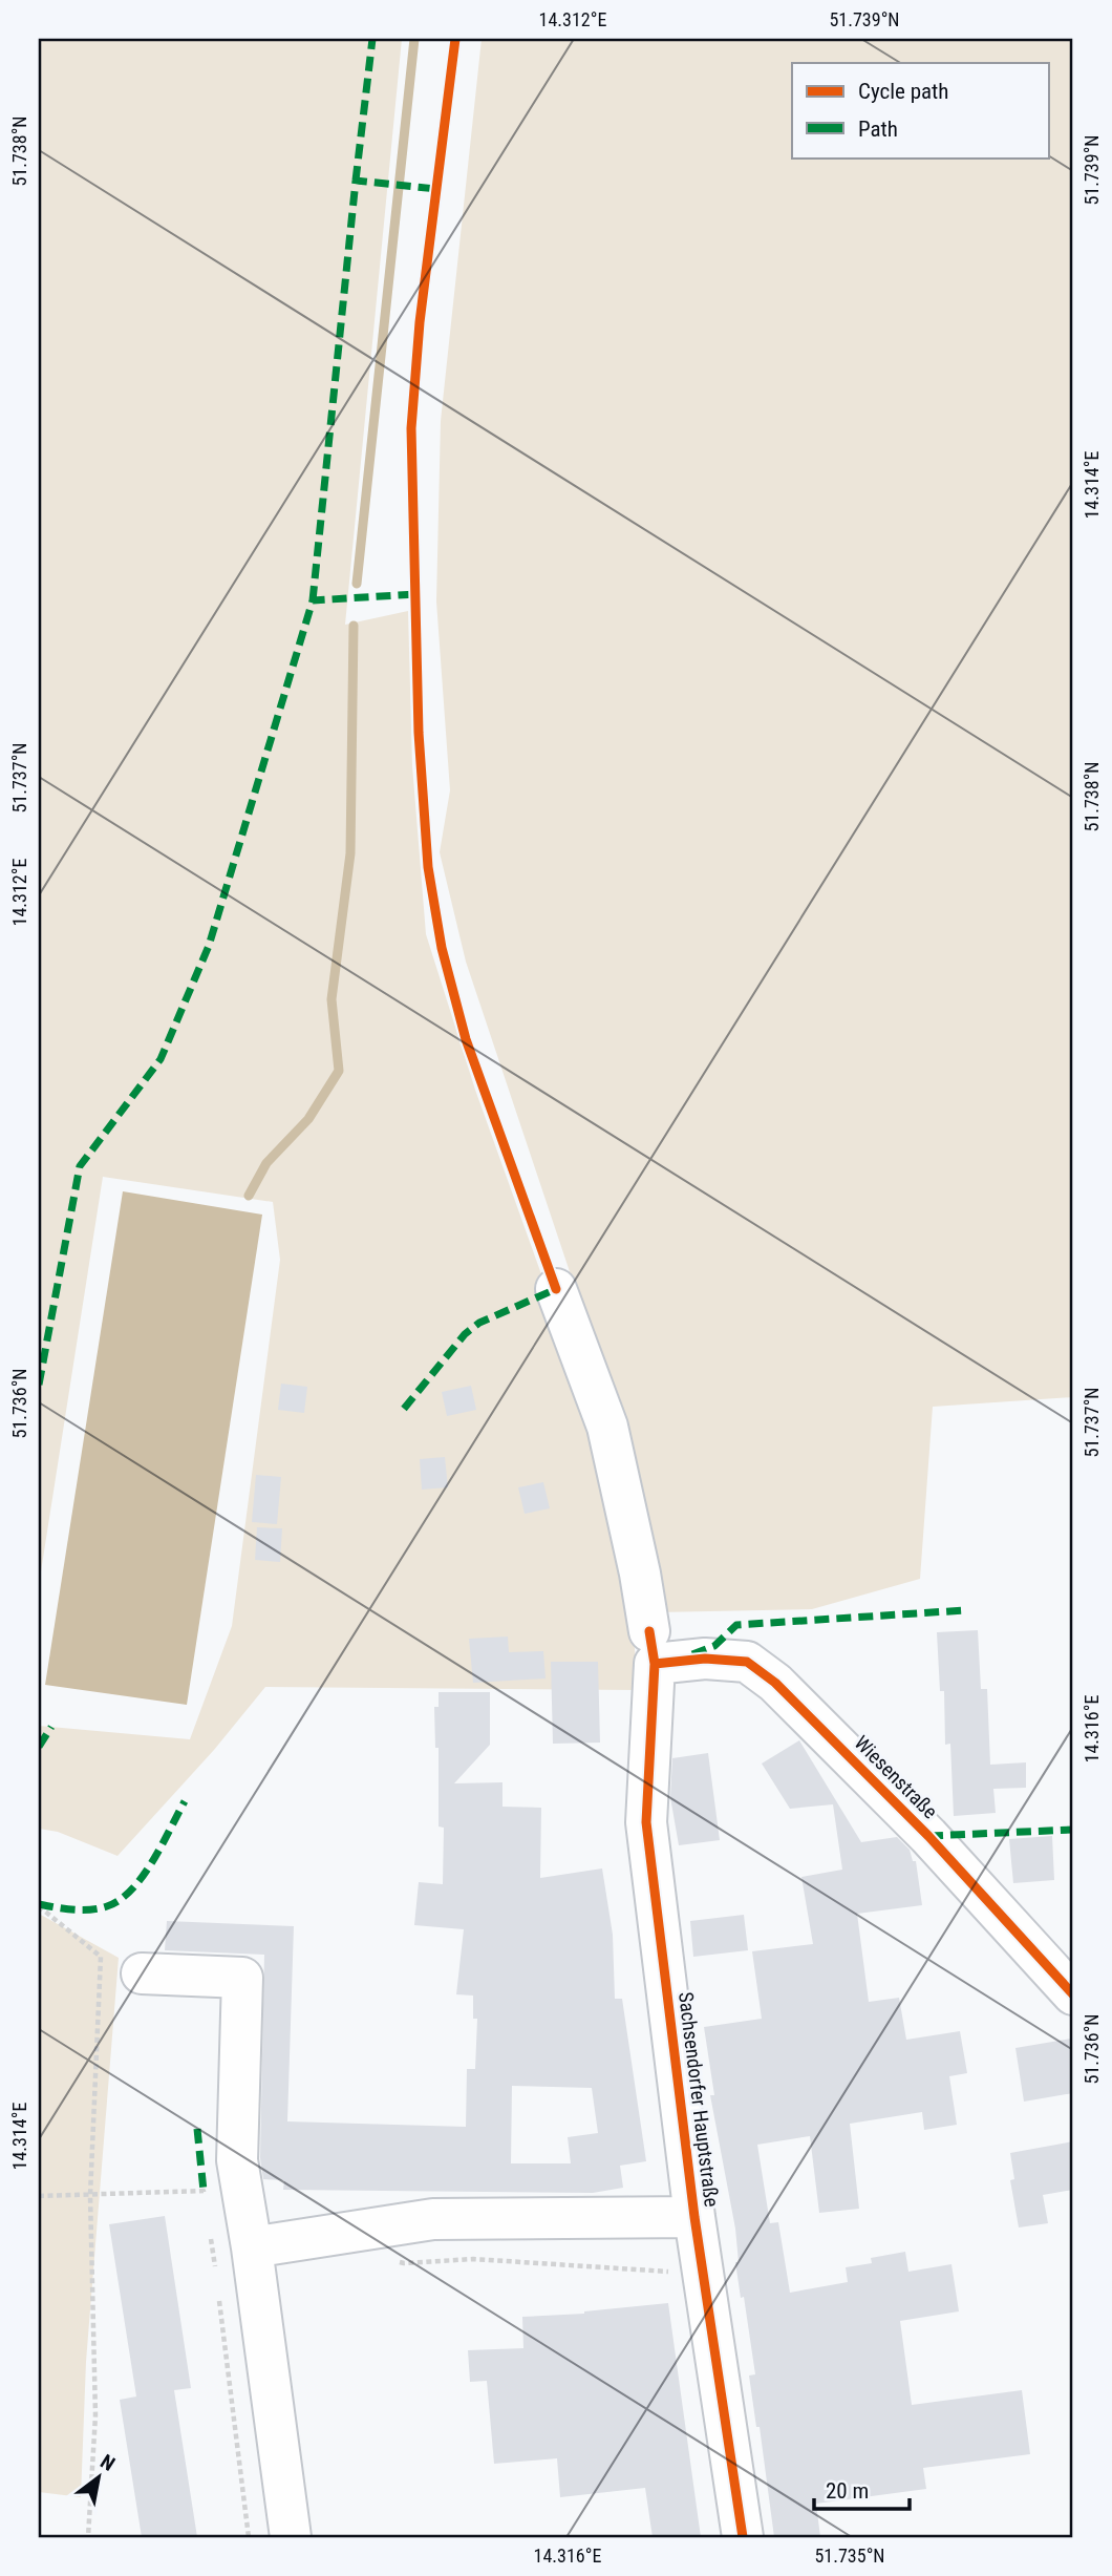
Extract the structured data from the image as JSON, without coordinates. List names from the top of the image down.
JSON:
{
  "streets": {
    "street": ["Wiesenstraße", "Sachsendorfer Hauptstraße"]
  },
  "crossings": [
    ["Wiesenstraße", "Sachsendorfer Hauptstraße"]
  ],
  "legend": ["Cycle path", "Path"],
  "scale_bar": "20 m",
  "north": "top right",
  "coordinates": [
    "14.312°E",
    "51.739°N",
    "51.738°N",
    "14.314°E",
    "51.737°N",
    "51.736°N",
    "14.316°E",
    "51.735°N"
  ]
}
